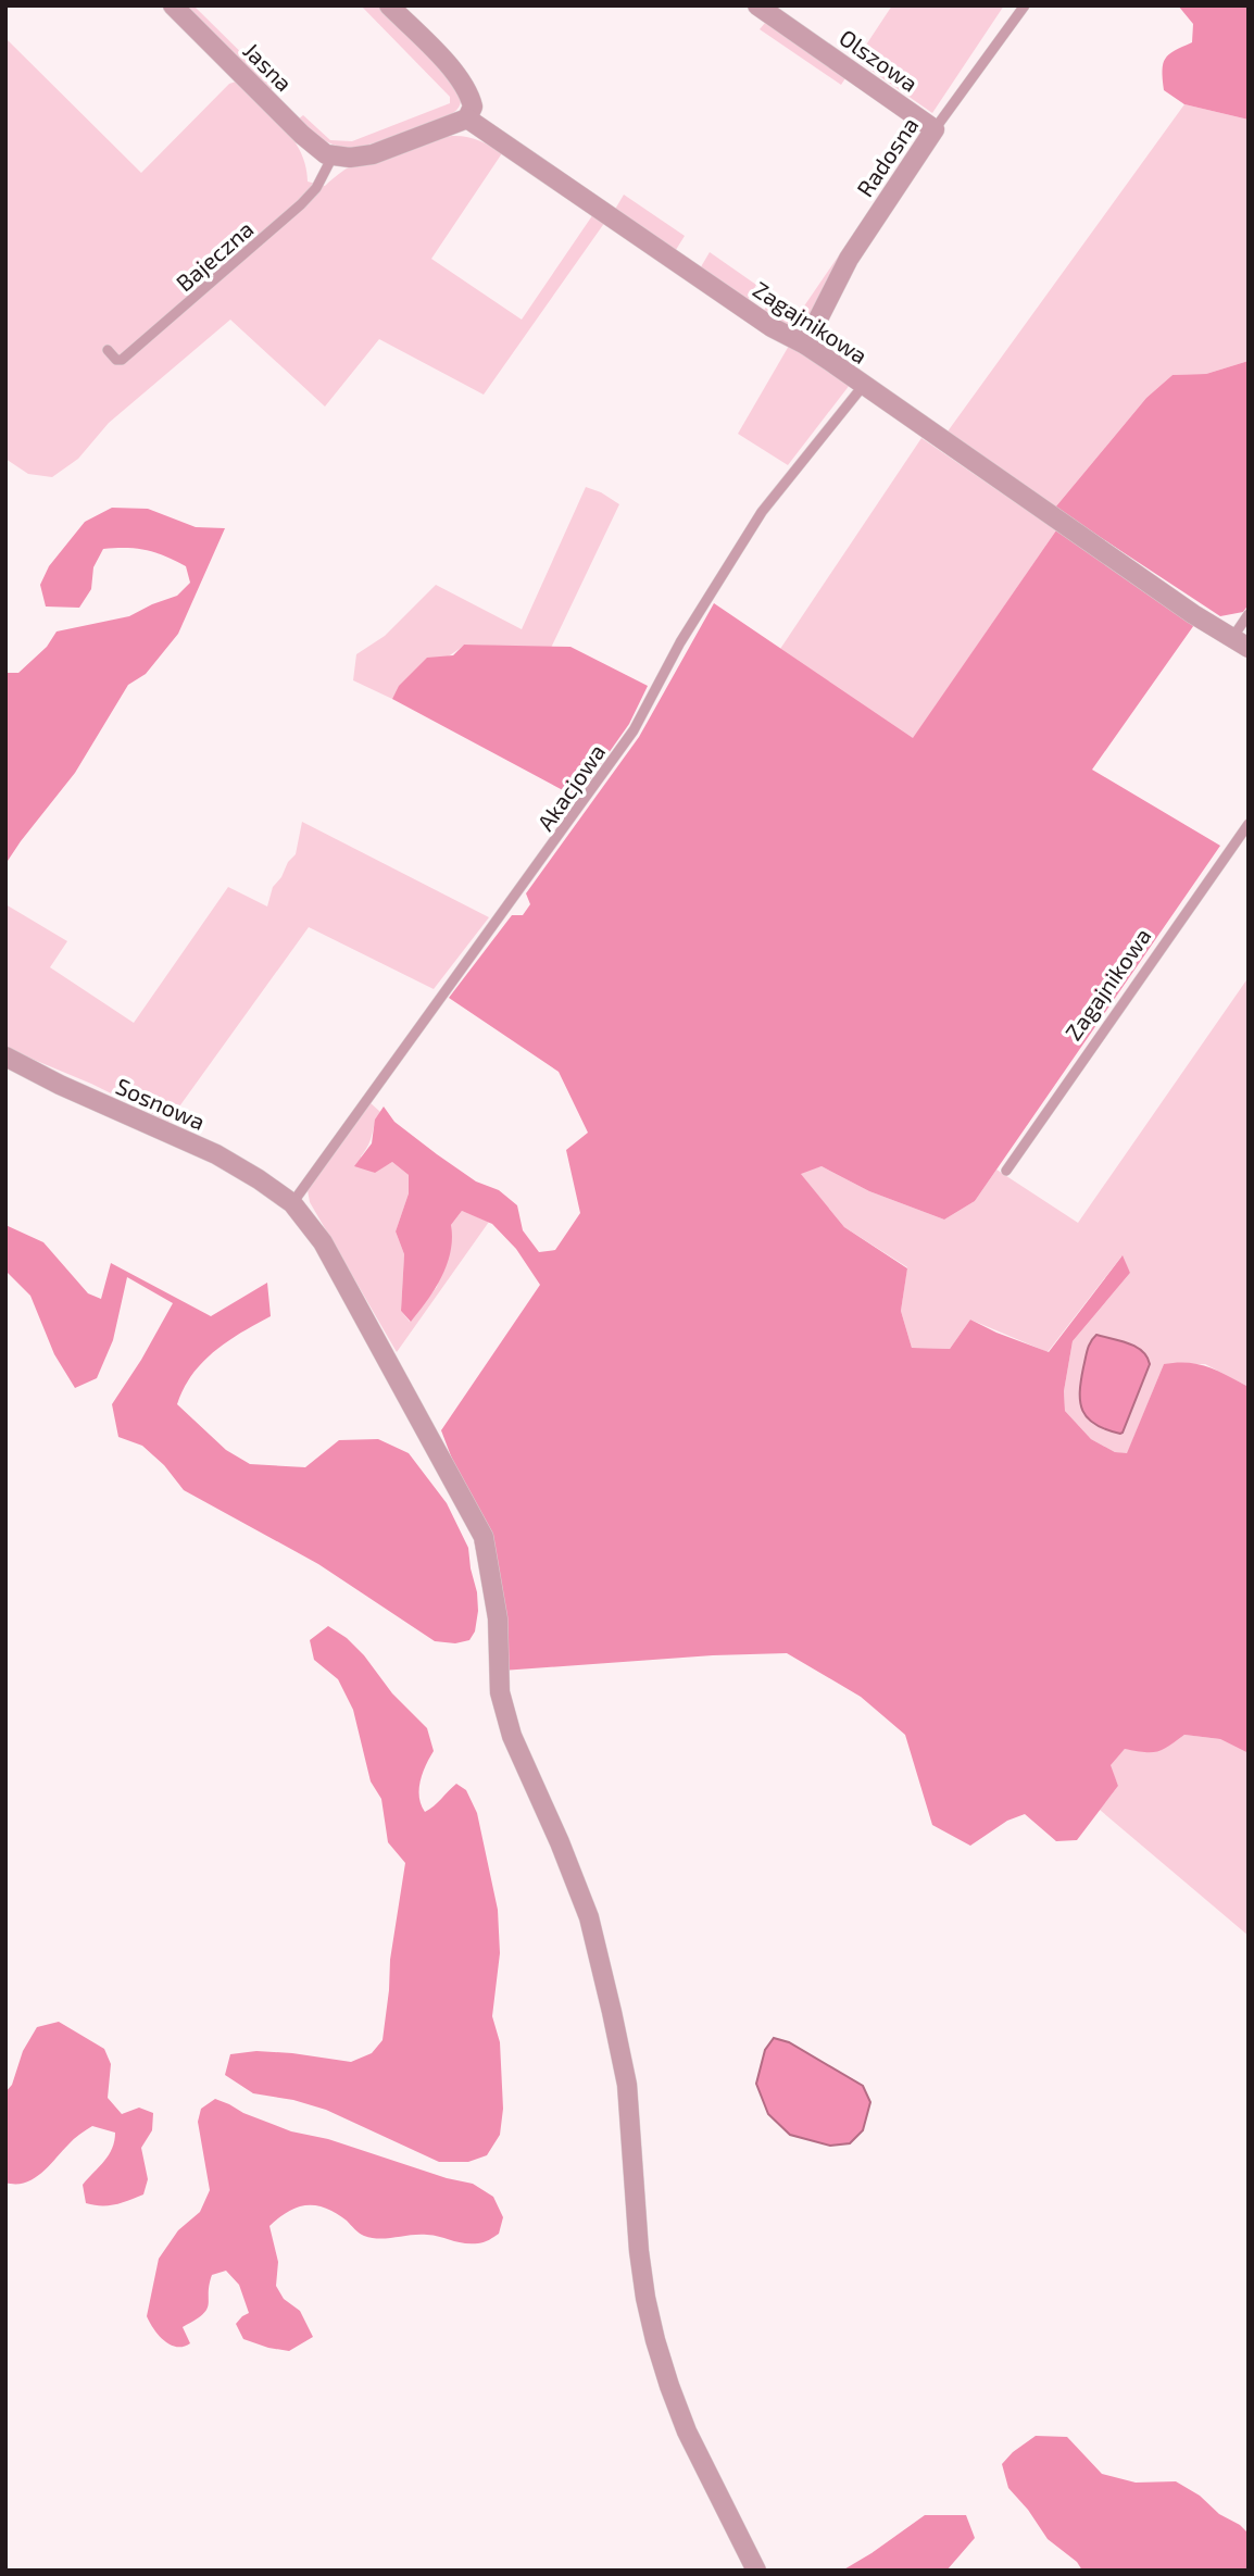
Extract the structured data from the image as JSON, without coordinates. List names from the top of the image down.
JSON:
{
  "streets": {
    "street": [
      "Olszowa",
      "Jasna",
      "Radosna",
      "Zagajnikowa",
      "Sosnowa"
    ],
    "lane": ["Bajeczna", "Akacjowa"]
  },
  "crossings": [
    ["Olszowa", "Radosna"],
    ["Jasna", "Bajeczna"],
    ["Radosna", "Zagajnikowa"],
    ["Zagajnikowa", "Akacjowa"],
    ["Akacjowa", "Sosnowa"]
  ]
}
